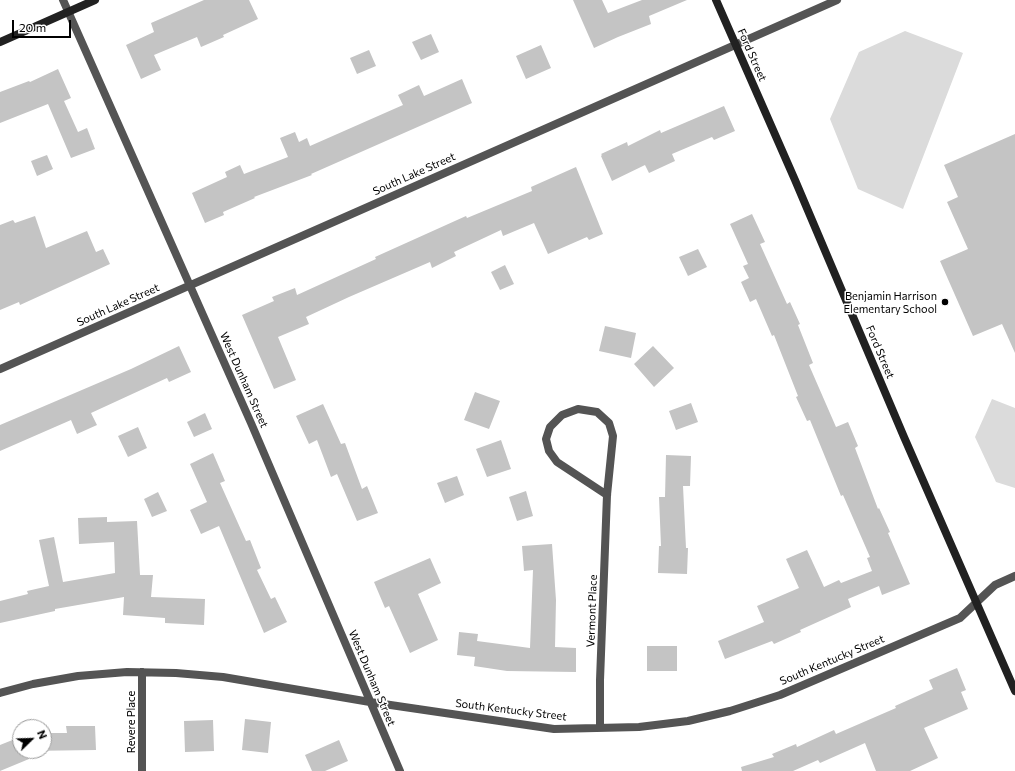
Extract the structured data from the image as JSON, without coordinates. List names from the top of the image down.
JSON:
{
  "streets": {
    "street": [
      "Ford Street",
      "South Lake Street",
      "West Dunham Street",
      "Vermont Place",
      "South Kentucky Street",
      "Revere Place"
    ]
  },
  "crossings": [
    ["Ford Street", "South Lake Street"],
    ["Ford Street", "South Kentucky Street"],
    ["South Lake Street", "West Dunham Street"],
    ["West Dunham Street", "South Kentucky Street"],
    ["Vermont Place", "South Kentucky Street"],
    ["South Kentucky Street", "Revere Place"]
  ],
  "places": ["Benjamin Harrison Elementary School"],
  "scale_bar": "20 m",
  "north": "top right"
}
